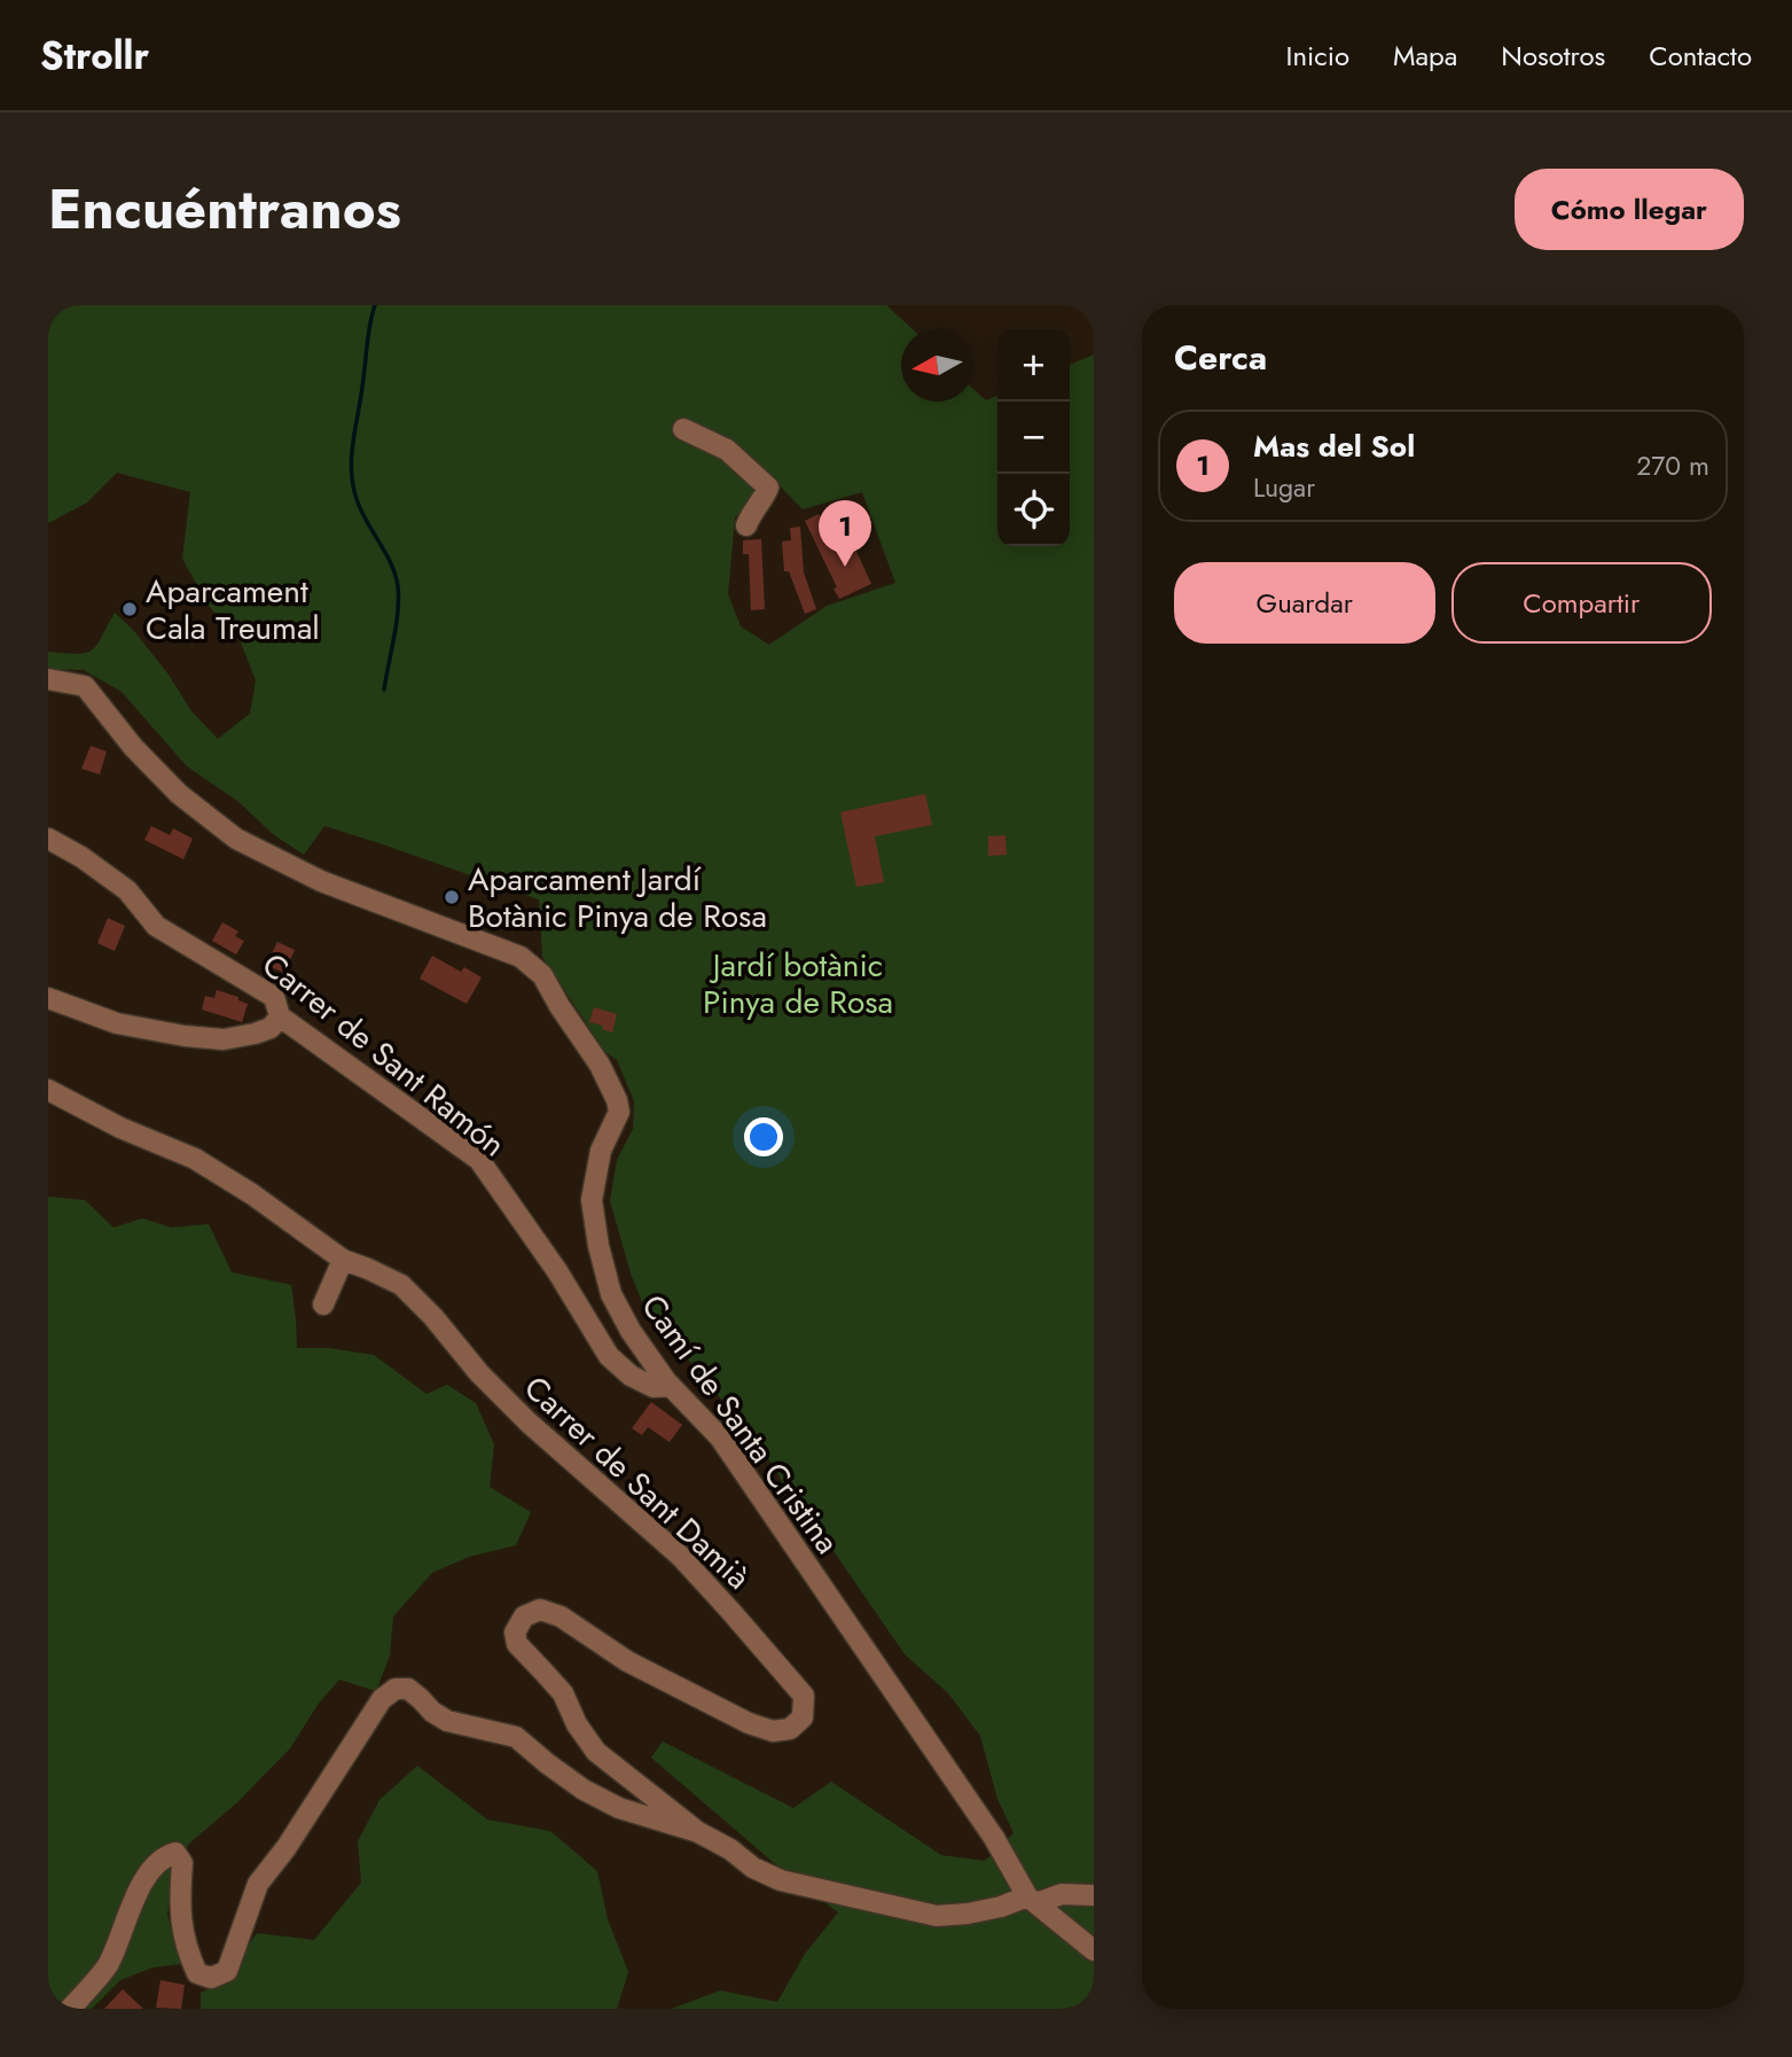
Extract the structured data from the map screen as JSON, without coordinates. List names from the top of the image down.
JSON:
{
  "streets": {
    "street": ["Carrer de Sant Ramón", "Camí de Santa Cristina", "Carrer de Sant Damià"]
  },
  "crossings": [
    ["Carrer de Sant Ramón", "Camí de Santa Cristina"]
  ],
  "parks": ["Jardí botànic Pinya de Rosa"],
  "places": ["Aparcament Cala Treumal", "Aparcament Jardí Botànic Pinya de Rosa"],
  "north": "left",
  "page": {
    "header": "Strollr",
    "nav": [
      "Inicio",
      "Mapa",
      "Nosotros",
      "Contacto"
    ],
    "title": "Encuéntranos",
    "buttons": [
      "Cómo llegar",
      ["Guardar", "Compartir"]
    ],
    "heading": "Cerca",
    "map_buttons": ["+", "−"],
    "list": [
      {
        "mark": "1",
        "name": "Mas del Sol",
        "note": "Lugar",
        "value": "270 m"
      }
    ],
    "pins": "1"
  }
}
